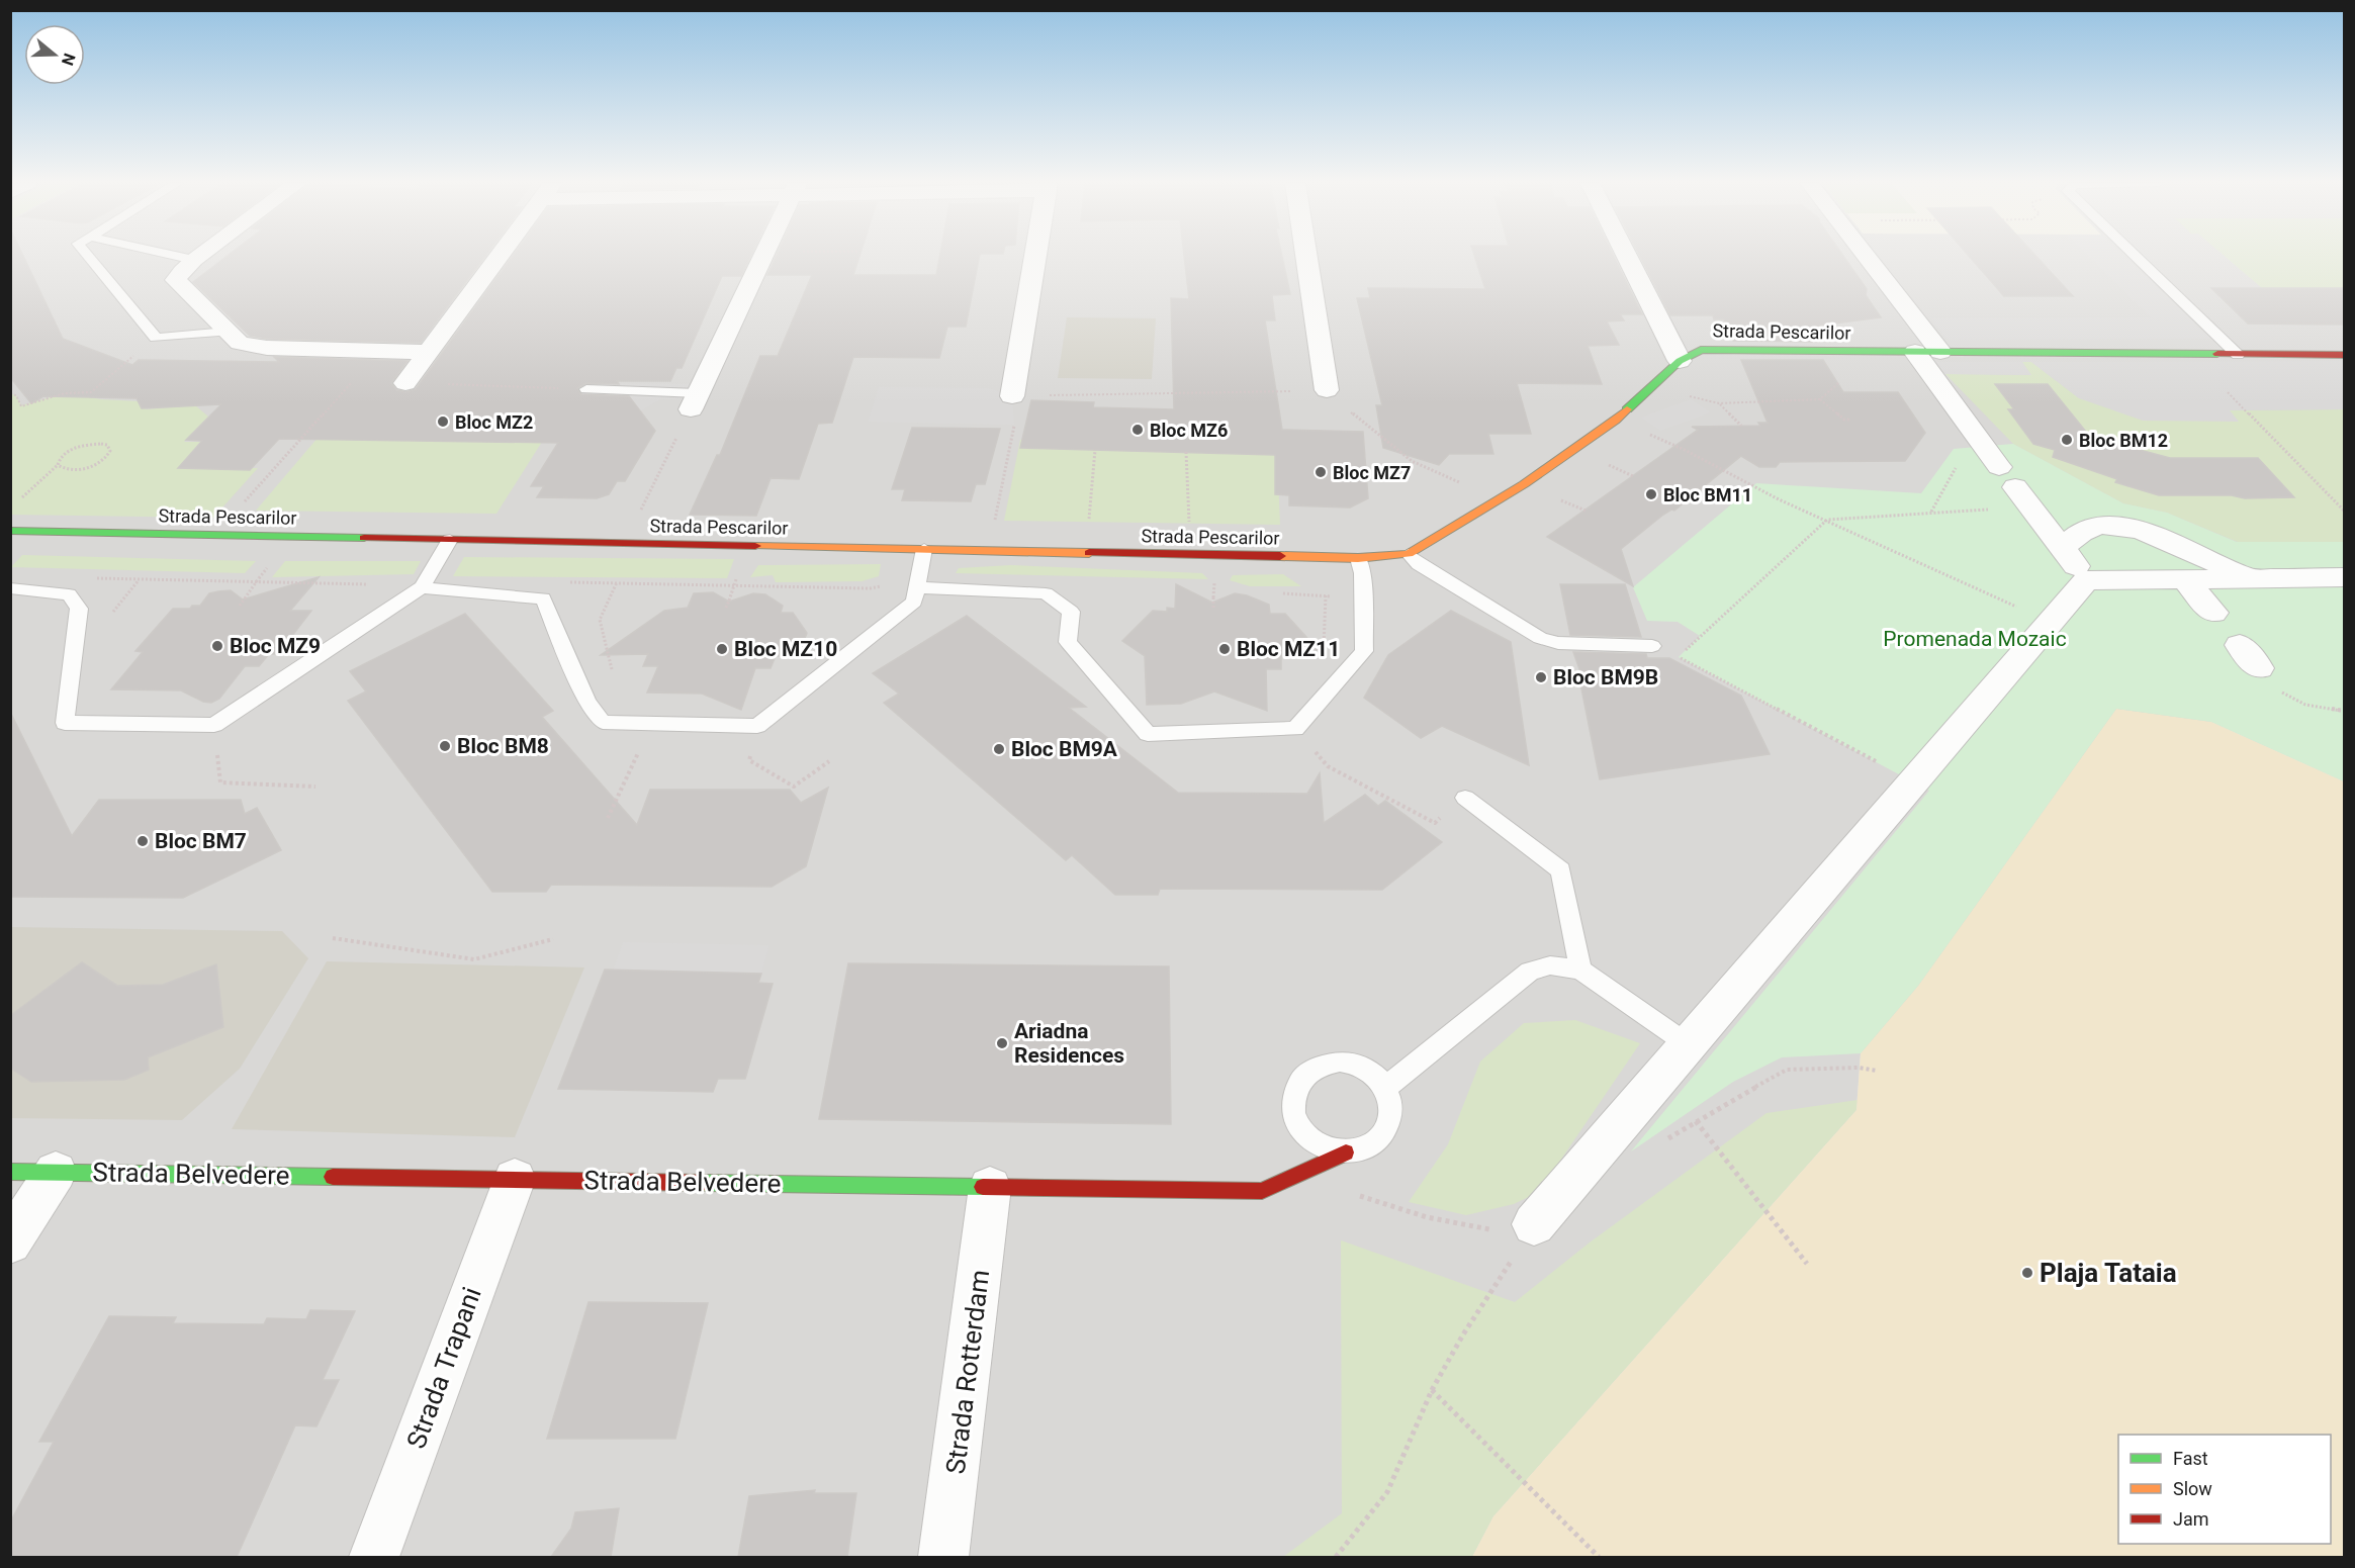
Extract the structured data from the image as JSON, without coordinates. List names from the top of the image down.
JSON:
{
  "streets": {
    "street": [
      "Strada Pescarilor",
      "Strada Belvedere",
      "Strada Trapani",
      "Strada Rotterdam"
    ]
  },
  "crossings": [
    ["Strada Belvedere", "Strada Trapani"],
    ["Strada Belvedere", "Strada Rotterdam"]
  ],
  "parks": ["Promenada Mozaic"],
  "places": [
    "Bloc MZ2",
    "Bloc MZ6",
    "Bloc BM12",
    "Bloc MZ7",
    "Bloc BM11",
    "Bloc MZ9",
    "Bloc MZ10",
    "Bloc MZ11",
    "Bloc BM9B",
    "Bloc BM8",
    "Bloc BM9A",
    "Bloc BM7",
    "Ariadna Residences",
    "Plaja Tataia"
  ],
  "legend": ["Fast", "Slow", "Jam"],
  "north": "right"
}
